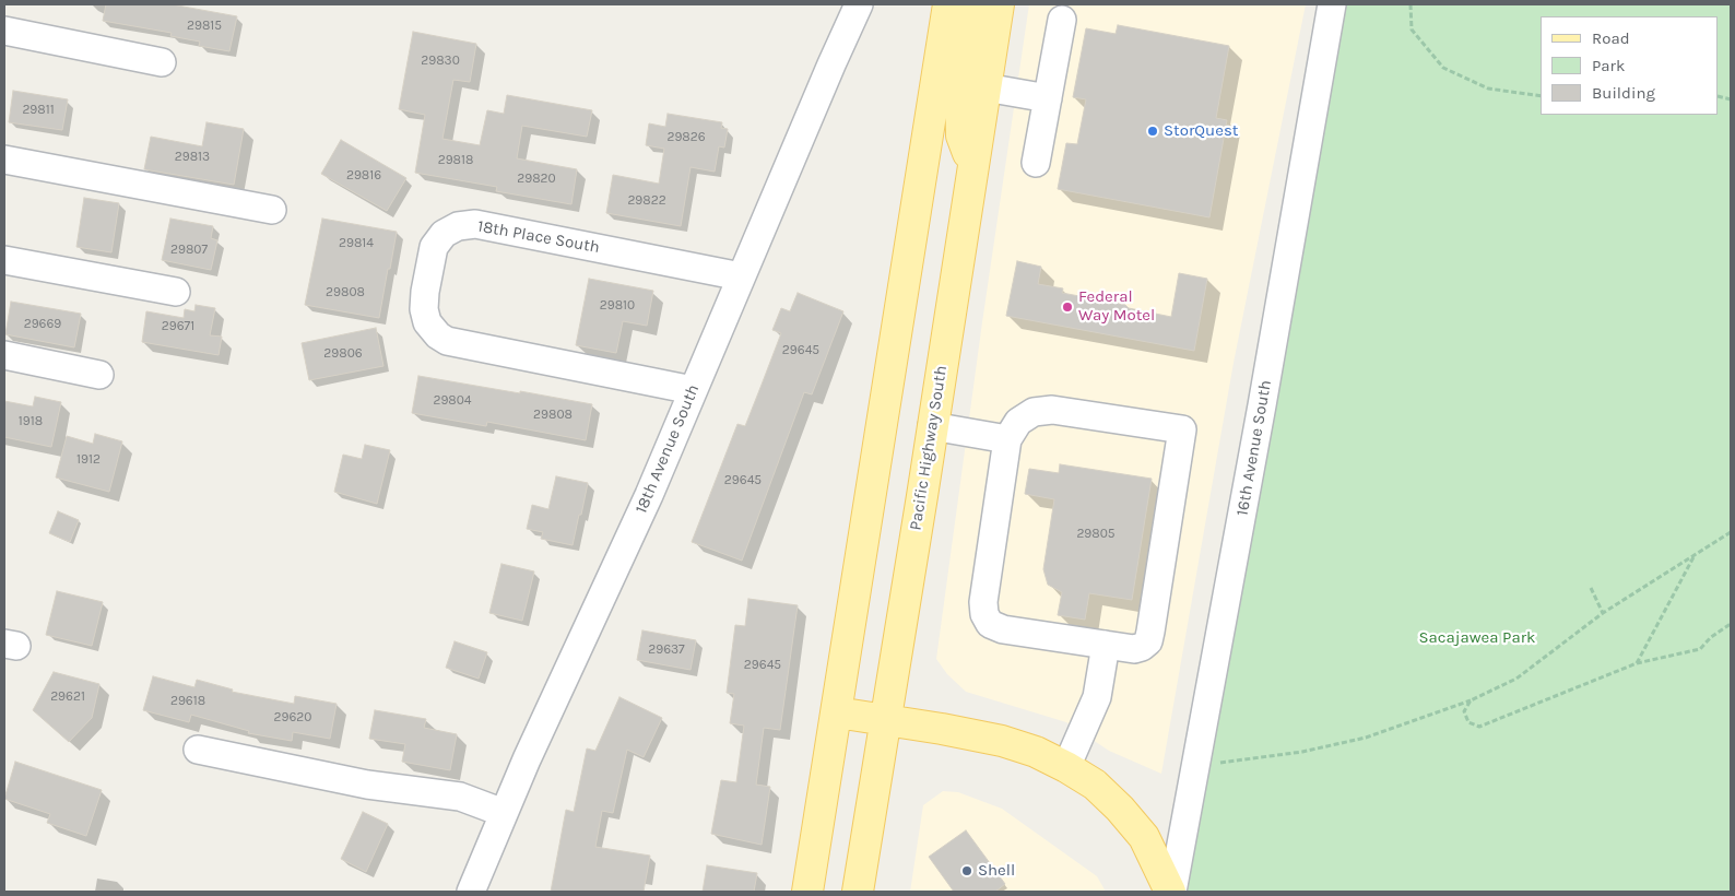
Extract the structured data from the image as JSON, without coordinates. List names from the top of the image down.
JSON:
{
  "streets": {
    "main road": ["Pacific Highway South"],
    "street": ["18th Place South", "16th Avenue South", "18th Avenue South"]
  },
  "crossings": [
    ["18th Place South", "18th Avenue South"]
  ],
  "parks": ["Sacajawea Park"],
  "places": ["StorQuest", "Federal Way Motel", "Shell"],
  "house_numbers": [
    "29815",
    "29830",
    "29811",
    "29826",
    "29813",
    "29818",
    "29816",
    "29820",
    "29822",
    "29814",
    "29807",
    "29808",
    "29810",
    "29669",
    "29671",
    "29645",
    "29806",
    "29804",
    "29808",
    "1918",
    "1912",
    "29645",
    "29805",
    "29637",
    "29645",
    "29621",
    "29618",
    "29620"
  ],
  "legend": ["Road", "Park", "Building"]
}
